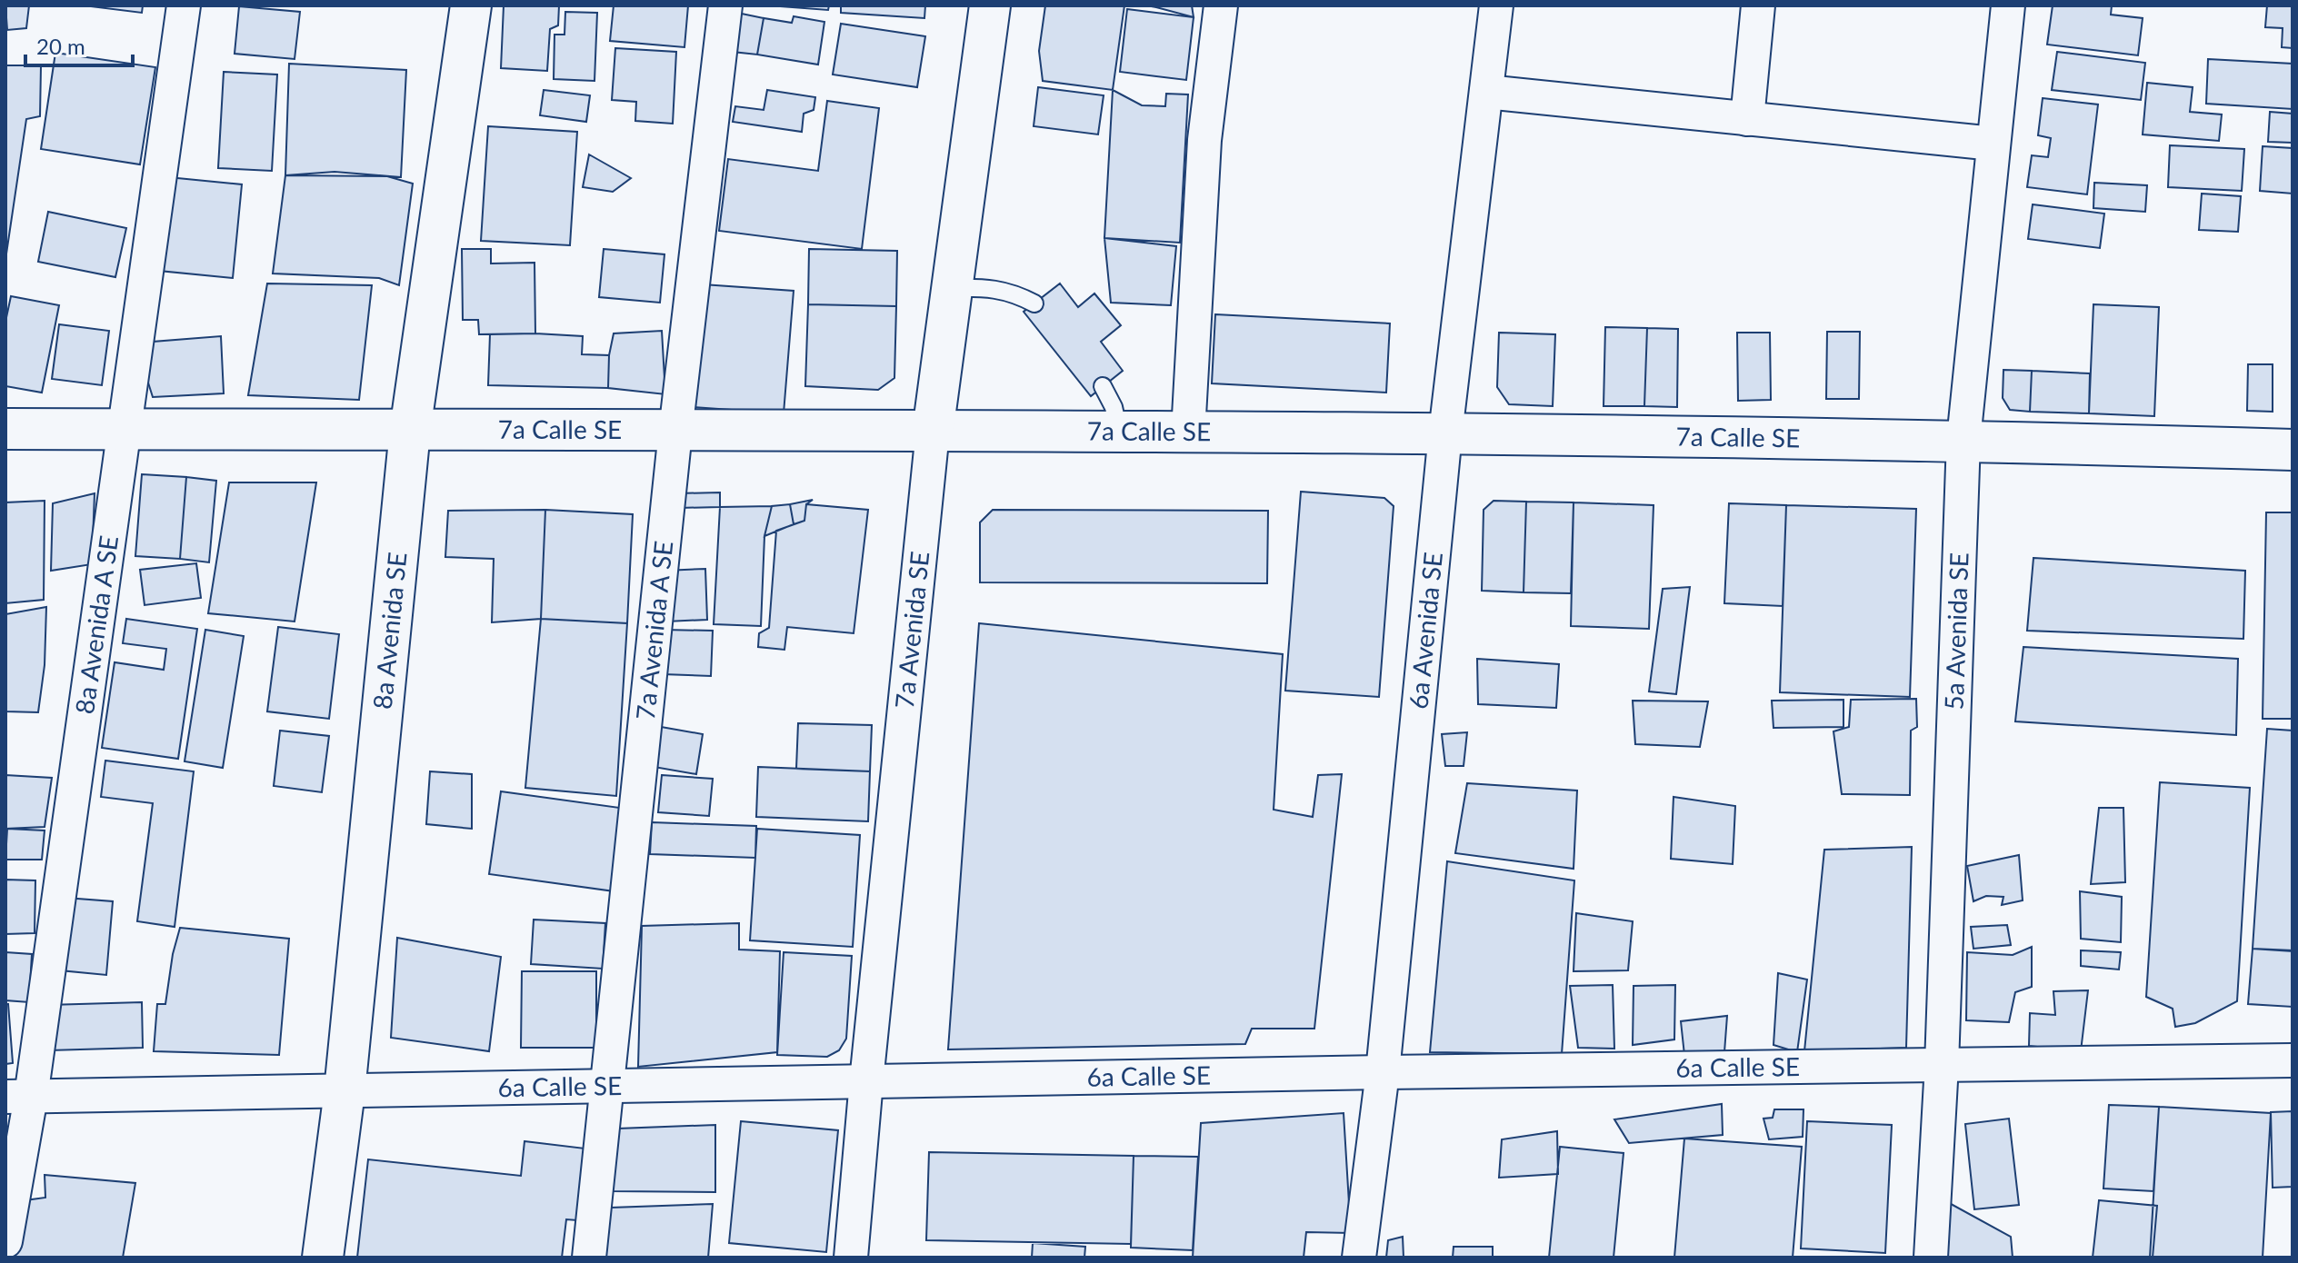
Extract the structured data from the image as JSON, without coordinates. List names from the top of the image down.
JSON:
{
  "streets": {
    "main road": ["7a Calle SE", "8a Avenida SE", "7a Avenida SE"],
    "street": [
      "8a Avenida A SE",
      "5a Avenida SE",
      "7a Avenida A SE",
      "6a Avenida SE",
      "6a Calle SE"
    ]
  },
  "crossings": [
    ["7a Calle SE", "8a Avenida A SE"],
    ["7a Calle SE", "8a Avenida SE"],
    ["7a Calle SE", "7a Avenida SE"],
    ["7a Calle SE", "5a Avenida SE"],
    ["7a Calle SE", "7a Avenida A SE"],
    ["7a Calle SE", "6a Avenida SE"],
    ["8a Avenida A SE", "6a Calle SE"],
    ["8a Avenida SE", "6a Calle SE"],
    ["7a Avenida SE", "6a Calle SE"],
    ["5a Avenida SE", "6a Calle SE"],
    ["7a Avenida A SE", "6a Calle SE"],
    ["6a Avenida SE", "6a Calle SE"]
  ],
  "scale_bar": "20 m"
}
